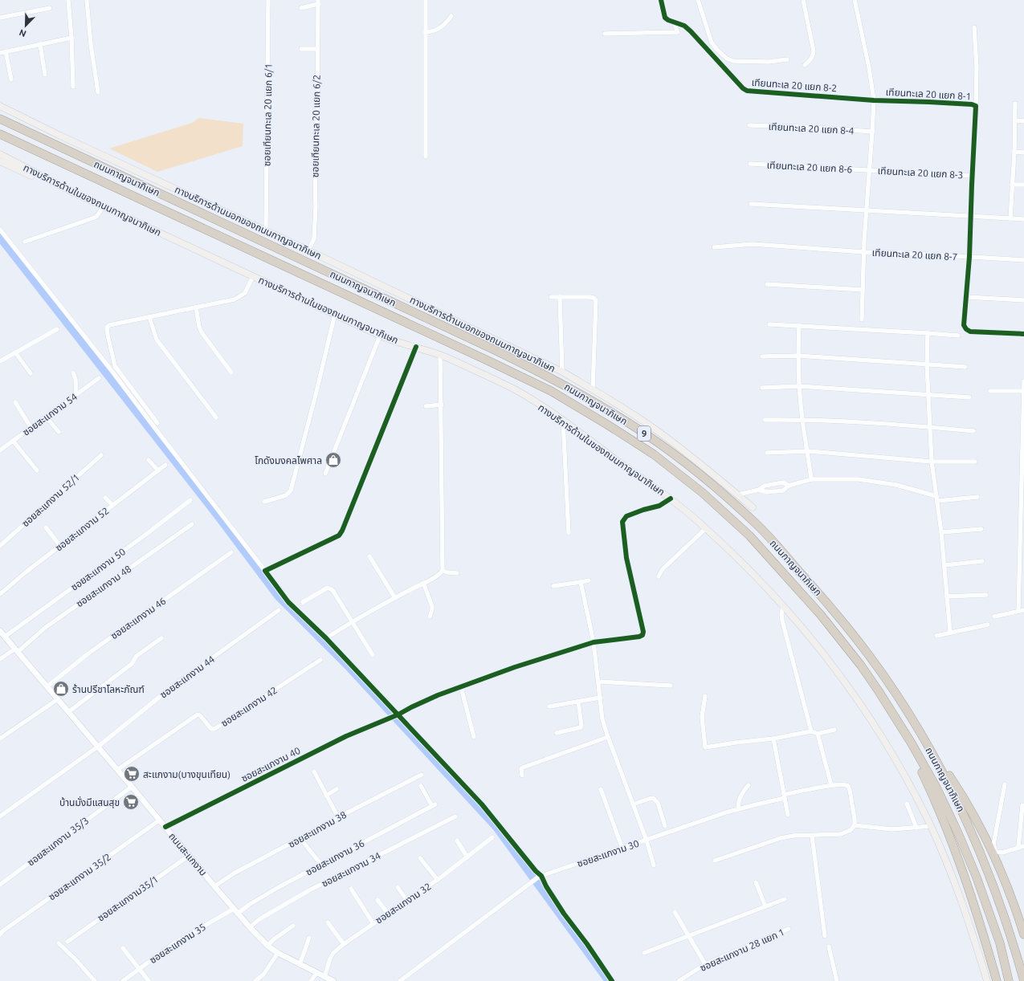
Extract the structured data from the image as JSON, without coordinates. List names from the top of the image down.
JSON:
{
  "streets": {
    "highway": ["ถนนกาญจนาภิเษก", "9"],
    "main road": ["ทางบริการด้านในของถนนกาญจนาภิเษก", "ทางบริการด้านนอกของถนนกาญจนาภิเษก"],
    "street": [
      "เทียนทะเล 20 แยก 8-2",
      "เทียนทะเล 20 แยก 8-1",
      "ซอยเทียนทะเล 20 แยก 6/1",
      "ซอยเทียนทะเล 20 แยก 6/2",
      "เทียนทะเล 20 แยก 8-4",
      "เทียนทะเล 20 แยก 8-6",
      "เทียนทะเล 20 แยก 8-3",
      "เทียนทะเล 20 แยก 8-7",
      "ซอยสะแกงาม 54",
      "ซอยสะแกงาม 52/1",
      "ซอยสะแกงาม 52",
      "ซอยสะแกงาม 50",
      "ซอยสะแกงาม 48",
      "ซอยสะแกงาม 46",
      "ซอยสะแกงาม 44",
      "ซอยสะแกงาม 42",
      "ซอยสะแกงาม 40",
      "ซอยสะแกงาม 38",
      "ซอยสะแกงาม 35/3",
      "ซอยสะแกงาม 30",
      "ถนนสะแกงาม",
      "ซอยสะแกงาม 36",
      "ซอยสะแกงาม 34",
      "ซอยสะแกงาม 35/2",
      "ซอยสะแกงาม35/1",
      "ซอยสะแกงาม 32",
      "ซอยสะแกงาม 35",
      "ซอยสะแกงาม 28 แยก 1"
    ]
  },
  "crossings": [
    ["เทียนทะเล 20 แยก 8-2", "เทียนทะเล 20 แยก 8-1"],
    ["เทียนทะเล 20 แยก 8-1", "เทียนทะเล 20 แยก 8-3"],
    ["เทียนทะเล 20 แยก 8-1", "เทียนทะเล 20 แยก 8-7"],
    ["ซอยเทียนทะเล 20 แยก 6/1", "ทางบริการด้านนอกของถนนกาญจนาภิเษก"],
    ["ซอยเทียนทะเล 20 แยก 6/2", "ทางบริการด้านนอกของถนนกาญจนาภิเษก"],
    ["เทียนทะเล 20 แยก 8-6", "เทียนทะเล 20 แยก 8-3"],
    ["ทางบริการด้านในของถนนกาญจนาภิเษก", "ซอยสะแกงาม 40"],
    ["ซอยสะแกงาม 50", "ถนนสะแกงาม"],
    ["ซอยสะแกงาม 48", "ถนนสะแกงาม"],
    ["ซอยสะแกงาม 46", "ถนนสะแกงาม"],
    ["ซอยสะแกงาม 44", "ถนนสะแกงาม"],
    ["ซอยสะแกงาม 42", "ถนนสะแกงาม"],
    ["ซอยสะแกงาม 40", "ถนนสะแกงาม"],
    ["ซอยสะแกงาม 38", "ถนนสะแกงาม"],
    ["ซอยสะแกงาม 35/3", "ถนนสะแกงาม"],
    ["ถนนสะแกงาม", "ซอยสะแกงาม 36"],
    ["ถนนสะแกงาม", "ซอยสะแกงาม 34"],
    ["ถนนสะแกงาม", "ซอยสะแกงาม 35/2"],
    ["ถนนสะแกงาม", "ซอยสะแกงาม35/1"],
    ["ถนนสะแกงาม", "ซอยสะแกงาม 32"],
    ["ถนนสะแกงาม", "ซอยสะแกงาม 35"]
  ],
  "places": {
    "shop": ["โกดังมงคลไพศาล", "ร้านปรีชาโลหะภัณฑ์"],
    "supermarket": ["สะแกงาม(บางขุนเทียน)", "บ้านมั่งมีแสนสุข"]
  },
  "north": "bottom left"
}
